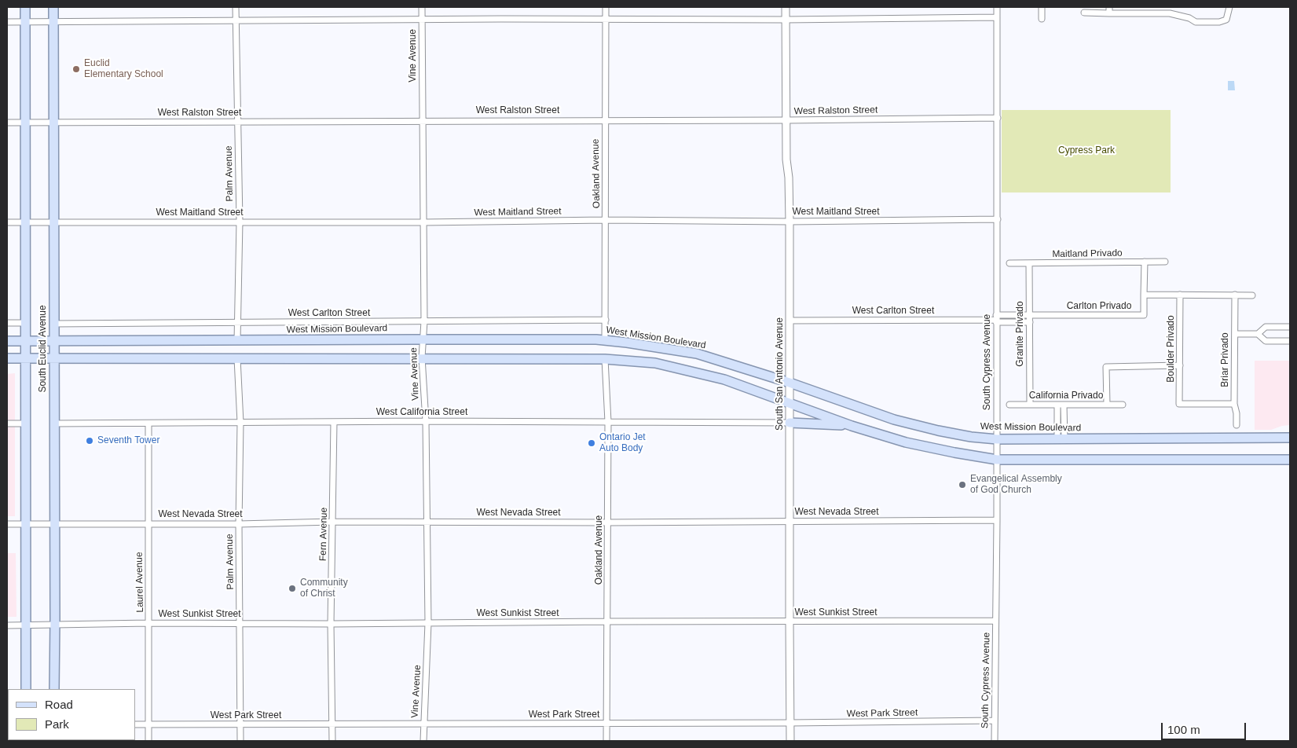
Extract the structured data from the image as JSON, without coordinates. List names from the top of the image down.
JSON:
{
  "streets": {
    "main road": ["West Mission Boulevard", "South Euclid Avenue"],
    "street": [
      "Vine Avenue",
      "West Ralston Street",
      "Palm Avenue",
      "Oakland Avenue",
      "West Maitland Street",
      "Maitland Privado",
      "Carlton Privado",
      "West Carlton Street",
      "Granite Privado",
      "Boulder Privado",
      "Briar Privado",
      "South Cypress Avenue",
      "South San Antonio Avenue",
      "California Privado",
      "West California Street",
      "West Nevada Street",
      "Fern Avenue",
      "Laurel Avenue",
      "West Sunkist Street",
      "West Park Street"
    ]
  },
  "crossings": [
    ["Vine Avenue", "West Ralston Street"],
    ["Vine Avenue", "West Maitland Street"],
    ["Vine Avenue", "West Carlton Street"],
    ["Vine Avenue", "West Mission Boulevard"],
    ["Vine Avenue", "West California Street"],
    ["Vine Avenue", "West Nevada Street"],
    ["Vine Avenue", "West Sunkist Street"],
    ["Vine Avenue", "West Park Street"],
    ["West Ralston Street", "Palm Avenue"],
    ["West Ralston Street", "Oakland Avenue"],
    ["West Ralston Street", "South Euclid Avenue"],
    ["West Ralston Street", "South Cypress Avenue"],
    ["West Ralston Street", "South San Antonio Avenue"],
    ["Palm Avenue", "West Maitland Street"],
    ["Palm Avenue", "West Carlton Street"],
    ["Palm Avenue", "West Mission Boulevard"],
    ["Palm Avenue", "West California Street"],
    ["Palm Avenue", "West Nevada Street"],
    ["Palm Avenue", "West Sunkist Street"],
    ["Palm Avenue", "West Park Street"],
    ["Oakland Avenue", "West Maitland Street"],
    ["Oakland Avenue", "West Carlton Street"],
    ["Oakland Avenue", "West Mission Boulevard"],
    ["Oakland Avenue", "West California Street"],
    ["Oakland Avenue", "West Nevada Street"],
    ["Oakland Avenue", "West Sunkist Street"],
    ["Oakland Avenue", "West Park Street"],
    ["West Maitland Street", "South Euclid Avenue"],
    ["West Maitland Street", "South Cypress Avenue"],
    ["West Maitland Street", "South San Antonio Avenue"],
    ["Maitland Privado", "Granite Privado"],
    ["Carlton Privado", "West Carlton Street"],
    ["Carlton Privado", "Granite Privado"],
    ["Carlton Privado", "Boulder Privado"],
    ["Carlton Privado", "Briar Privado"],
    ["Carlton Privado", "South Cypress Avenue"],
    ["West Carlton Street", "South Euclid Avenue"],
    ["West Carlton Street", "South Cypress Avenue"],
    ["West Carlton Street", "South San Antonio Avenue"],
    ["West Mission Boulevard", "South Euclid Avenue"],
    ["West Mission Boulevard", "South Cypress Avenue"],
    ["West Mission Boulevard", "South San Antonio Avenue"],
    ["Granite Privado", "California Privado"],
    ["South Euclid Avenue", "West California Street"],
    ["South Euclid Avenue", "West Nevada Street"],
    ["South Euclid Avenue", "West Sunkist Street"],
    ["Boulder Privado", "Briar Privado"],
    ["South Cypress Avenue", "West Nevada Street"],
    ["South Cypress Avenue", "West Sunkist Street"],
    ["South Cypress Avenue", "West Park Street"],
    ["South San Antonio Avenue", "West California Street"],
    ["South San Antonio Avenue", "West Nevada Street"],
    ["South San Antonio Avenue", "West Sunkist Street"],
    ["South San Antonio Avenue", "West Park Street"],
    ["West California Street", "Fern Avenue"],
    ["West California Street", "Laurel Avenue"],
    ["West Nevada Street", "Fern Avenue"],
    ["West Nevada Street", "Laurel Avenue"],
    ["Fern Avenue", "West Sunkist Street"],
    ["Fern Avenue", "West Park Street"],
    ["Laurel Avenue", "West Sunkist Street"],
    ["Laurel Avenue", "West Park Street"]
  ],
  "parks": ["Cypress Park"],
  "places": [
    "Euclid Elementary School",
    "Seventh Tower",
    "Ontario Jet Auto Body",
    "Evangelical Assembly of God Church",
    "Community of Christ"
  ],
  "legend": ["Road", "Park"],
  "scale_bar": "100 m"
}
